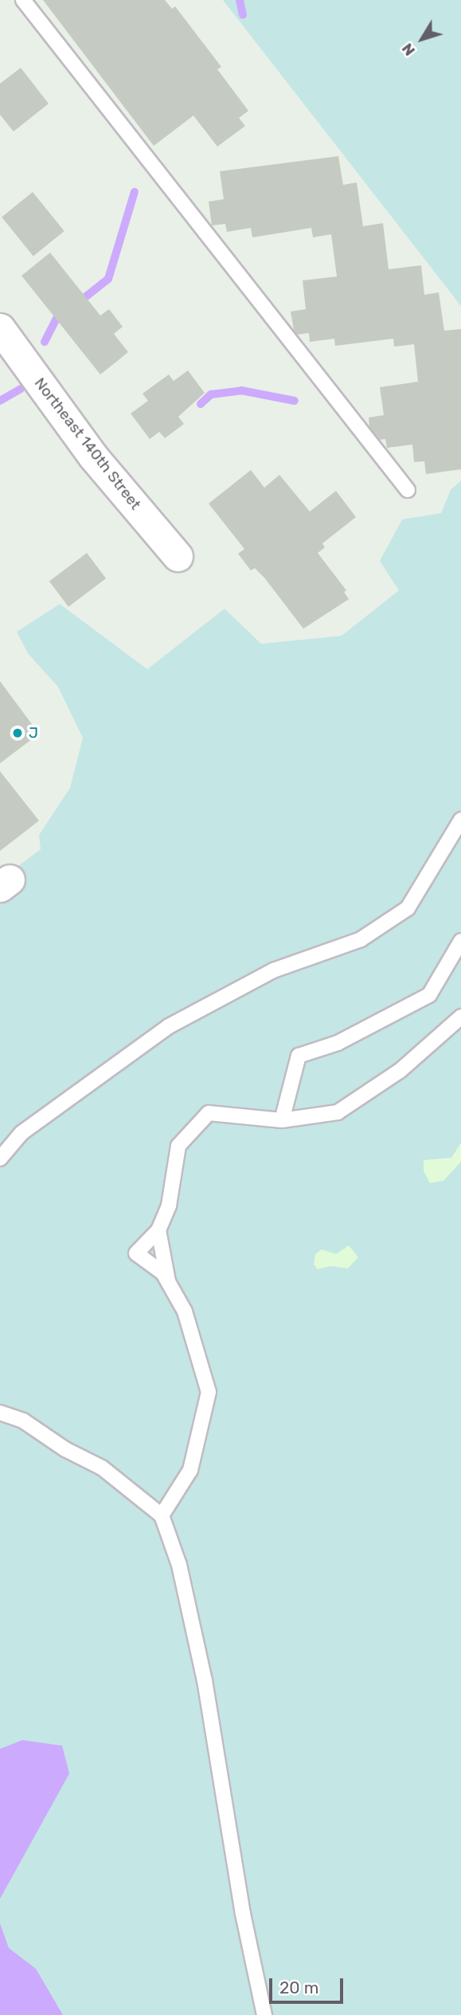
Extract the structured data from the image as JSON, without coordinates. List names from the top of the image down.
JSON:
{
  "streets": {
    "street": ["Northeast 140th Street"]
  },
  "places": ["J"],
  "scale_bar": "20 m",
  "north": "bottom left"
}
